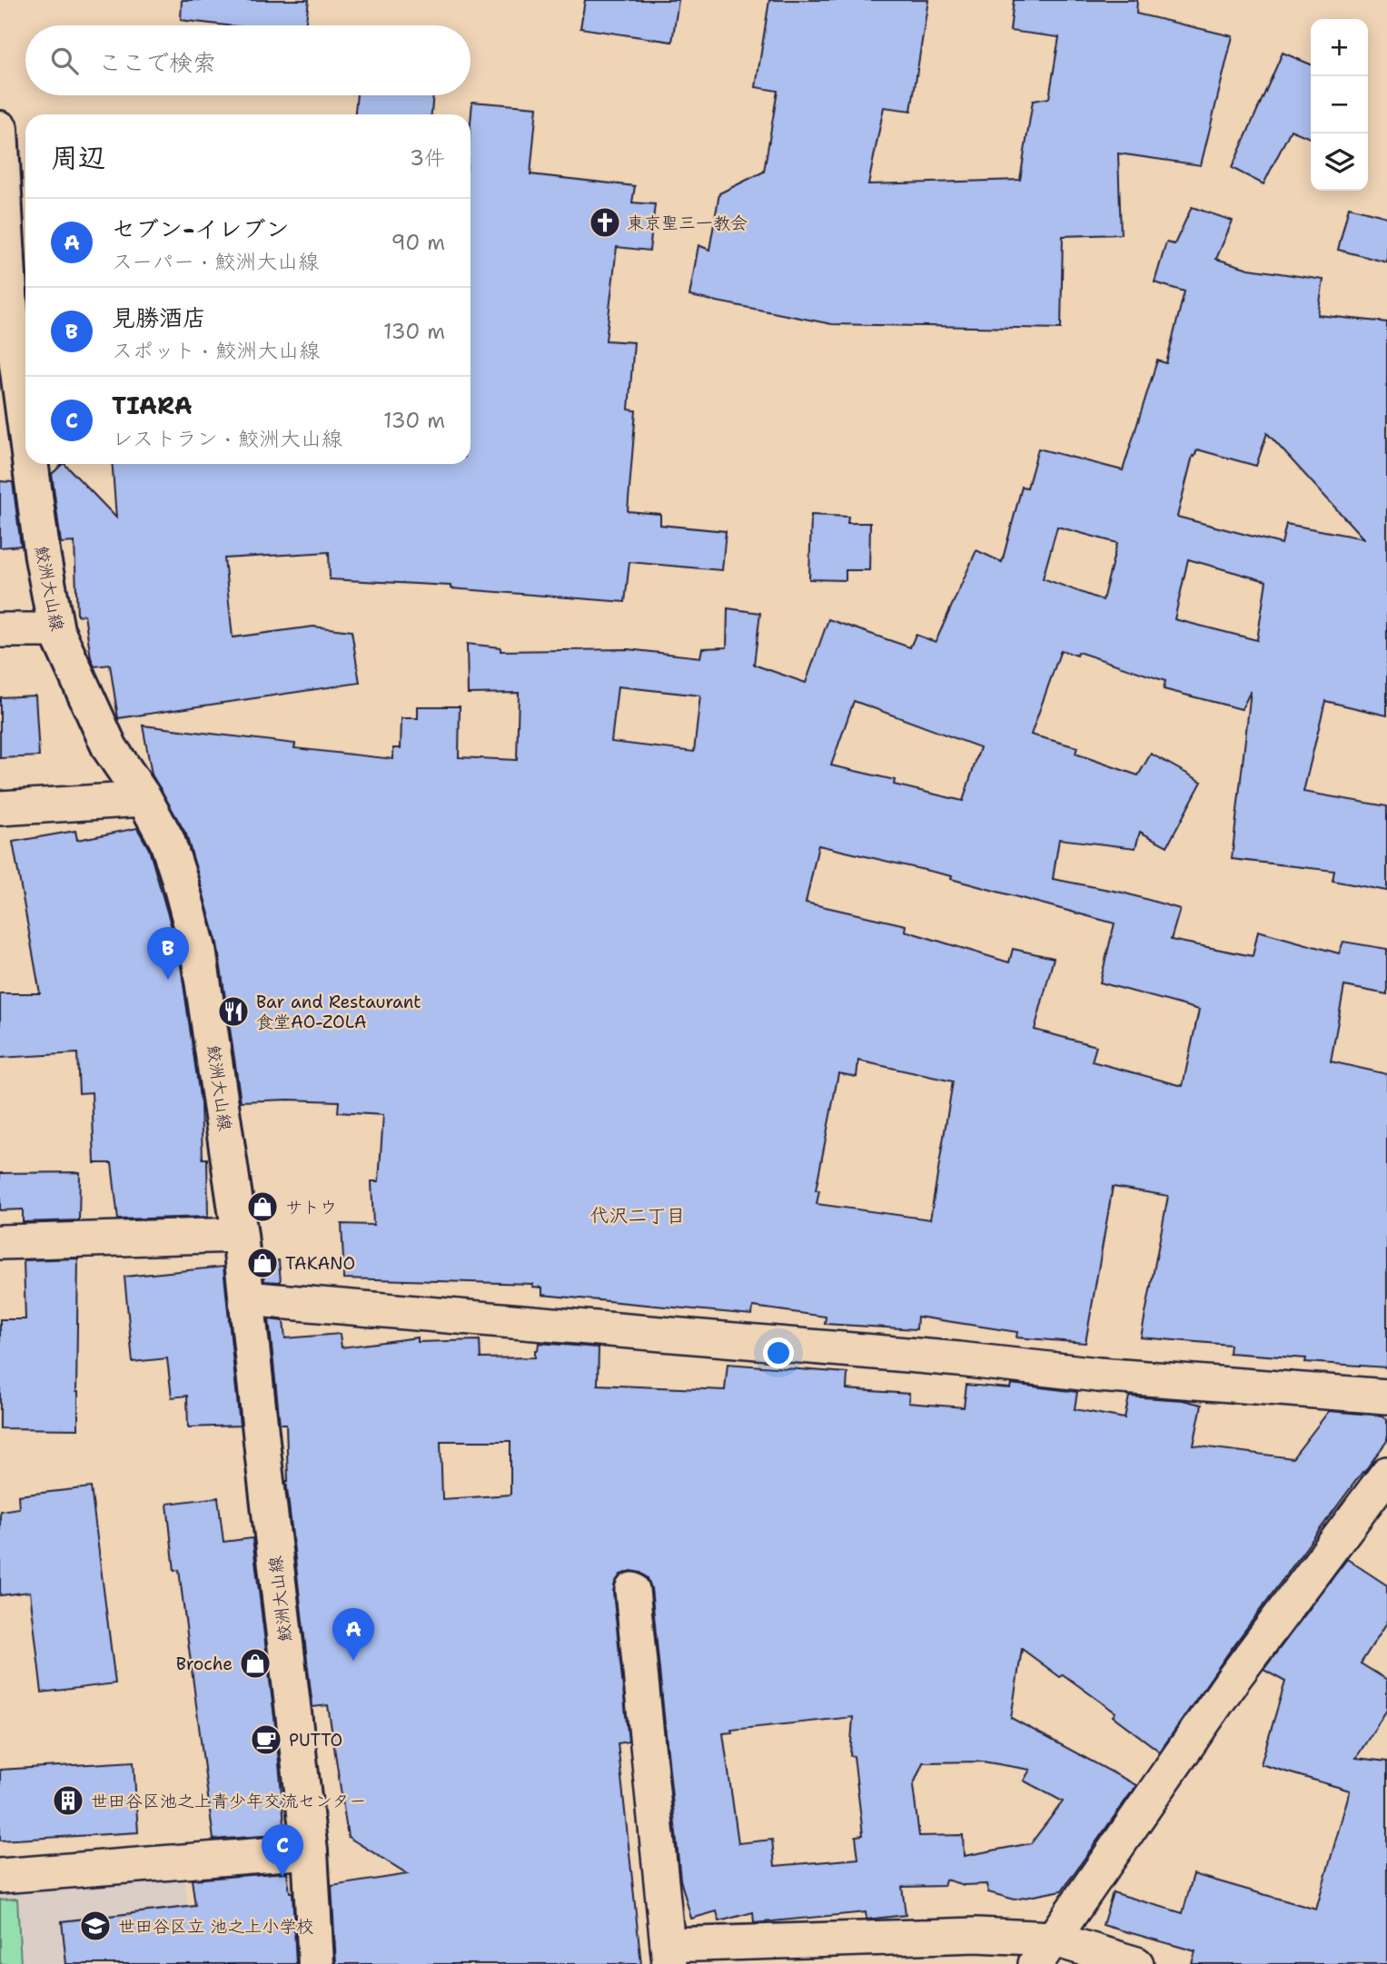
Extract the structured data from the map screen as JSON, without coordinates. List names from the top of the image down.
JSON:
{
  "streets": {
    "main road": ["鮫洲大山線"]
  },
  "districts": ["代沢二丁目"],
  "places": {
    "church": ["東京聖三一教会"],
    "restaurant": ["Bar and Restaurant 食堂AO-ZOLA"],
    "shop": ["サトウ", "TAKANO", "Broche"],
    "cafe": ["PUTTO"],
    "building": ["世田谷区池之上青少年交流センター"],
    "school or university": ["世田谷区立 池之上小学校"]
  },
  "page": {
    "map_buttons": ["+", "−"],
    "search": "ここで検索",
    "heading": ["周辺", "3件"],
    "list": [
      {
        "mark": "A",
        "name": "セブン-イレブン",
        "note": "スーパー · 鮫洲大山線",
        "value": "90 m"
      },
      {
        "mark": "B",
        "name": "見勝酒店",
        "note": "スポット · 鮫洲大山線",
        "value": "130 m"
      },
      {
        "mark": "C",
        "name": "TIARA",
        "note": "レストラン · 鮫洲大山線",
        "value": "130 m"
      }
    ],
    "pins": ["B", "A", "C"]
  }
}
